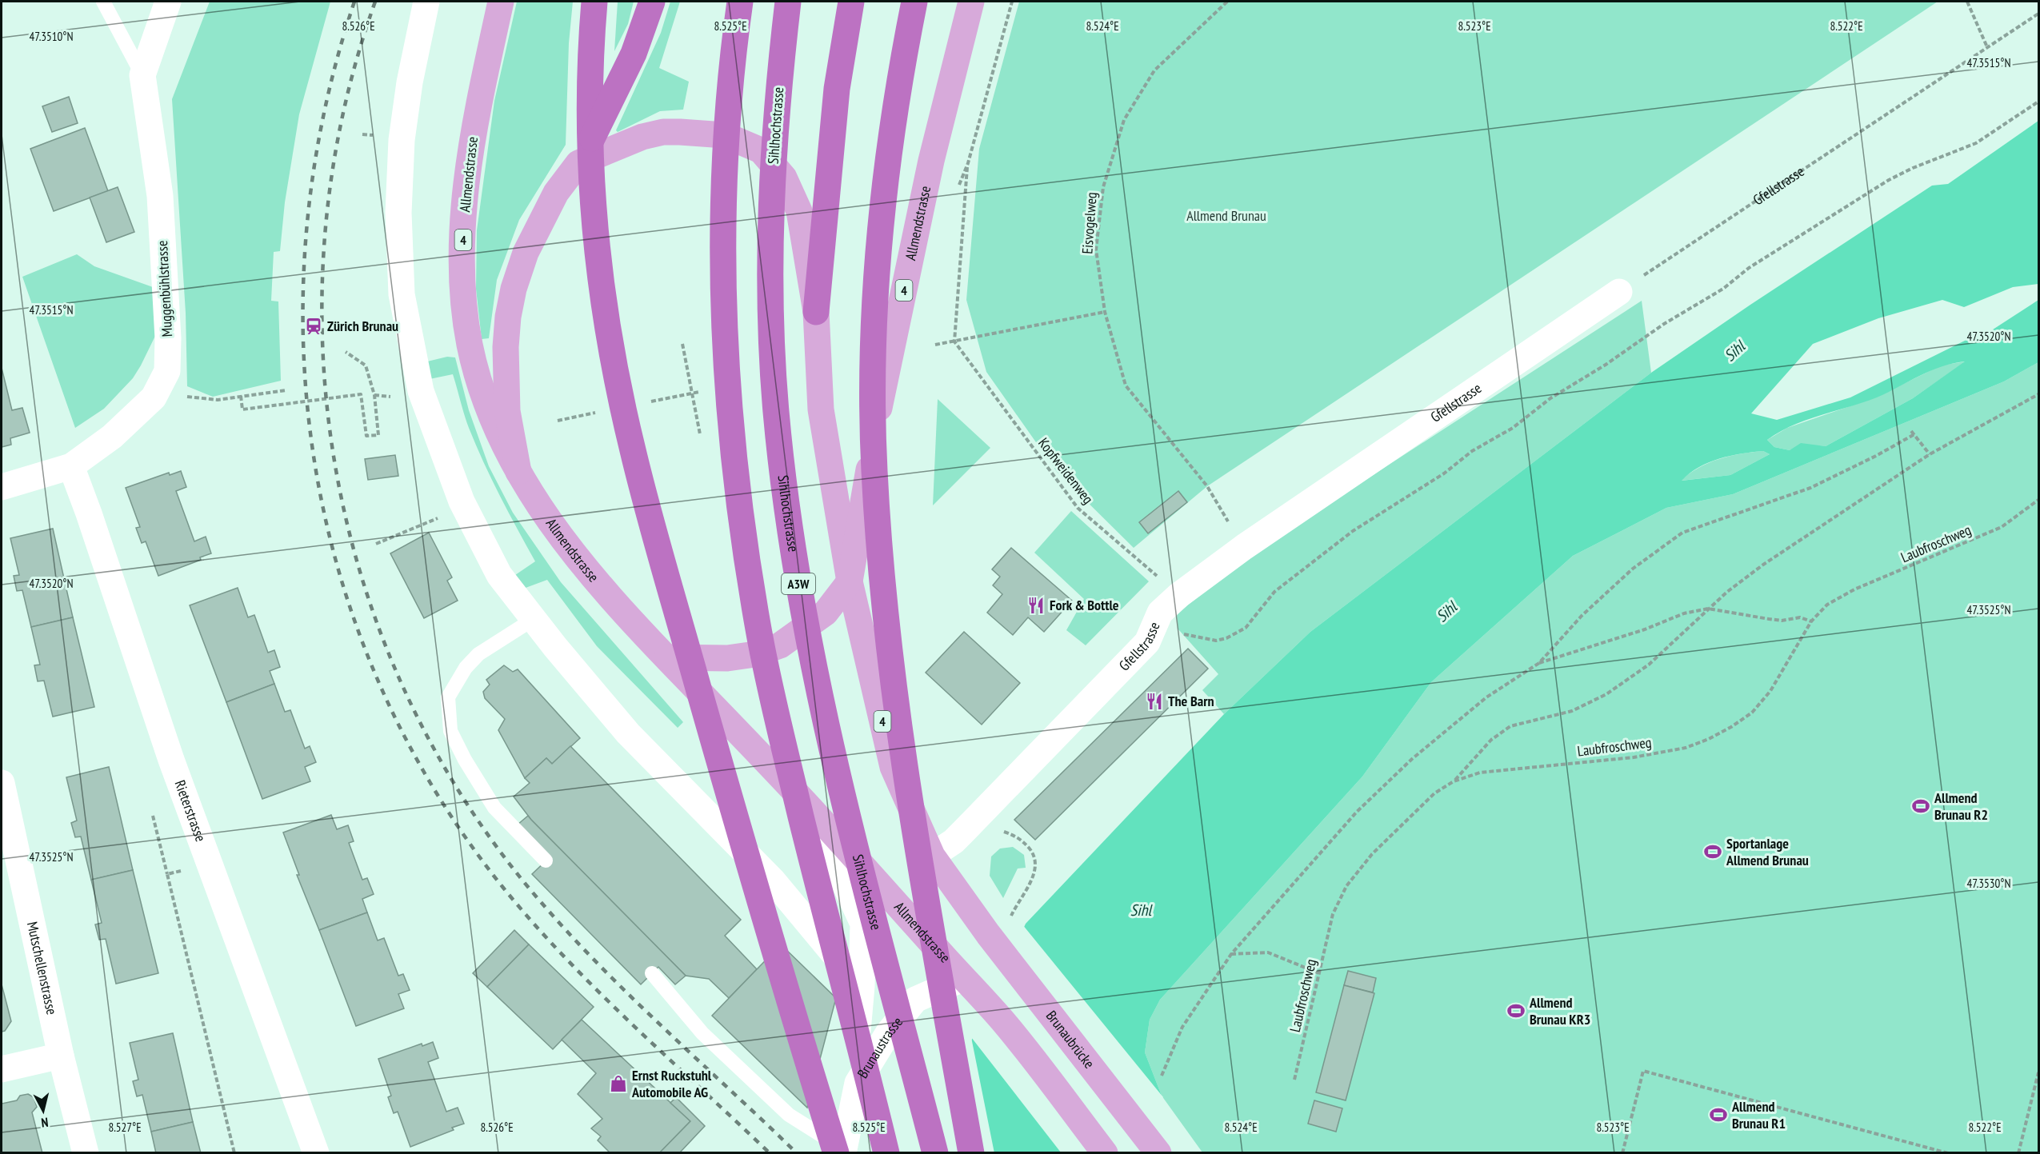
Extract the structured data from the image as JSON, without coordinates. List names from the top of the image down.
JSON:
{
  "streets": {
    "highway": ["Sihlhochstrasse", "A3W"],
    "main road": ["Allmendstrasse", "4", "Brunaubrücke"],
    "street": [
      "Gfellstrasse",
      "Muggenbühlstrasse",
      "Rieterstrasse",
      "Mutschellenstrasse",
      "Brunaustrasse"
    ],
    "path": ["Eisvogelweg", "Kopfweidenweg", "Laubfroschweg"]
  },
  "crossings": [
    ["Allmendstrasse", "Gfellstrasse"],
    ["Allmendstrasse", "4"],
    ["Allmendstrasse", "Brunaubrücke"],
    ["Allmendstrasse", "Brunaustrasse"],
    ["Gfellstrasse", "Eisvogelweg"],
    ["Gfellstrasse", "Kopfweidenweg"],
    ["4", "Brunaustrasse"],
    ["Muggenbühlstrasse", "Rieterstrasse"]
  ],
  "water": ["Sihl"],
  "parks": ["Allmend Brunau"],
  "places": {
    "station": ["Zürich Brunau"],
    "restaurant": ["Fork & Bottle", "The Barn"],
    "sports": [
      "Allmend Brunau R2",
      "Sportanlage Allmend Brunau",
      "Allmend Brunau KR3",
      "Allmend Brunau R1"
    ],
    "shop": ["Ernst Ruckstuhl Automobile AG"]
  },
  "north": "bottom",
  "coordinates": [
    "8.526°E",
    "8.525°E",
    "8.524°E",
    "8.523°E",
    "8.522°E",
    "47.3510°N",
    "47.3515°N",
    "47.3520°N",
    "47.3525°N",
    "47.3530°N",
    "8.527°E"
  ]
}
